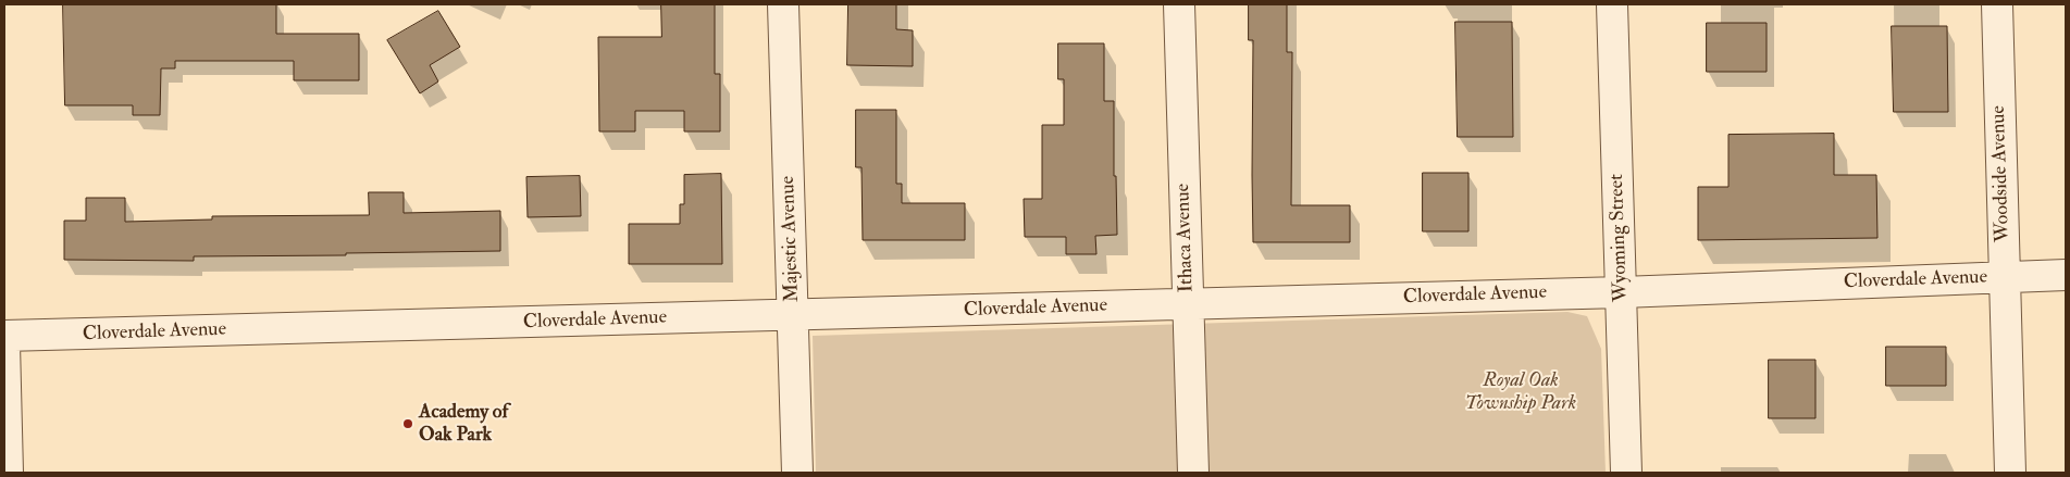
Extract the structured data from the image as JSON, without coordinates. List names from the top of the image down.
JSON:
{
  "streets": {
    "street": [
      "Woodside Avenue",
      "Ithaca Avenue",
      "Wyoming Street",
      "Majestic Avenue",
      "Cloverdale Avenue"
    ]
  },
  "crossings": [
    ["Woodside Avenue", "Cloverdale Avenue"],
    ["Ithaca Avenue", "Cloverdale Avenue"],
    ["Wyoming Street", "Cloverdale Avenue"],
    ["Majestic Avenue", "Cloverdale Avenue"]
  ],
  "parks": ["Royal Oak Township Park"],
  "places": ["Academy of Oak Park"]
}
